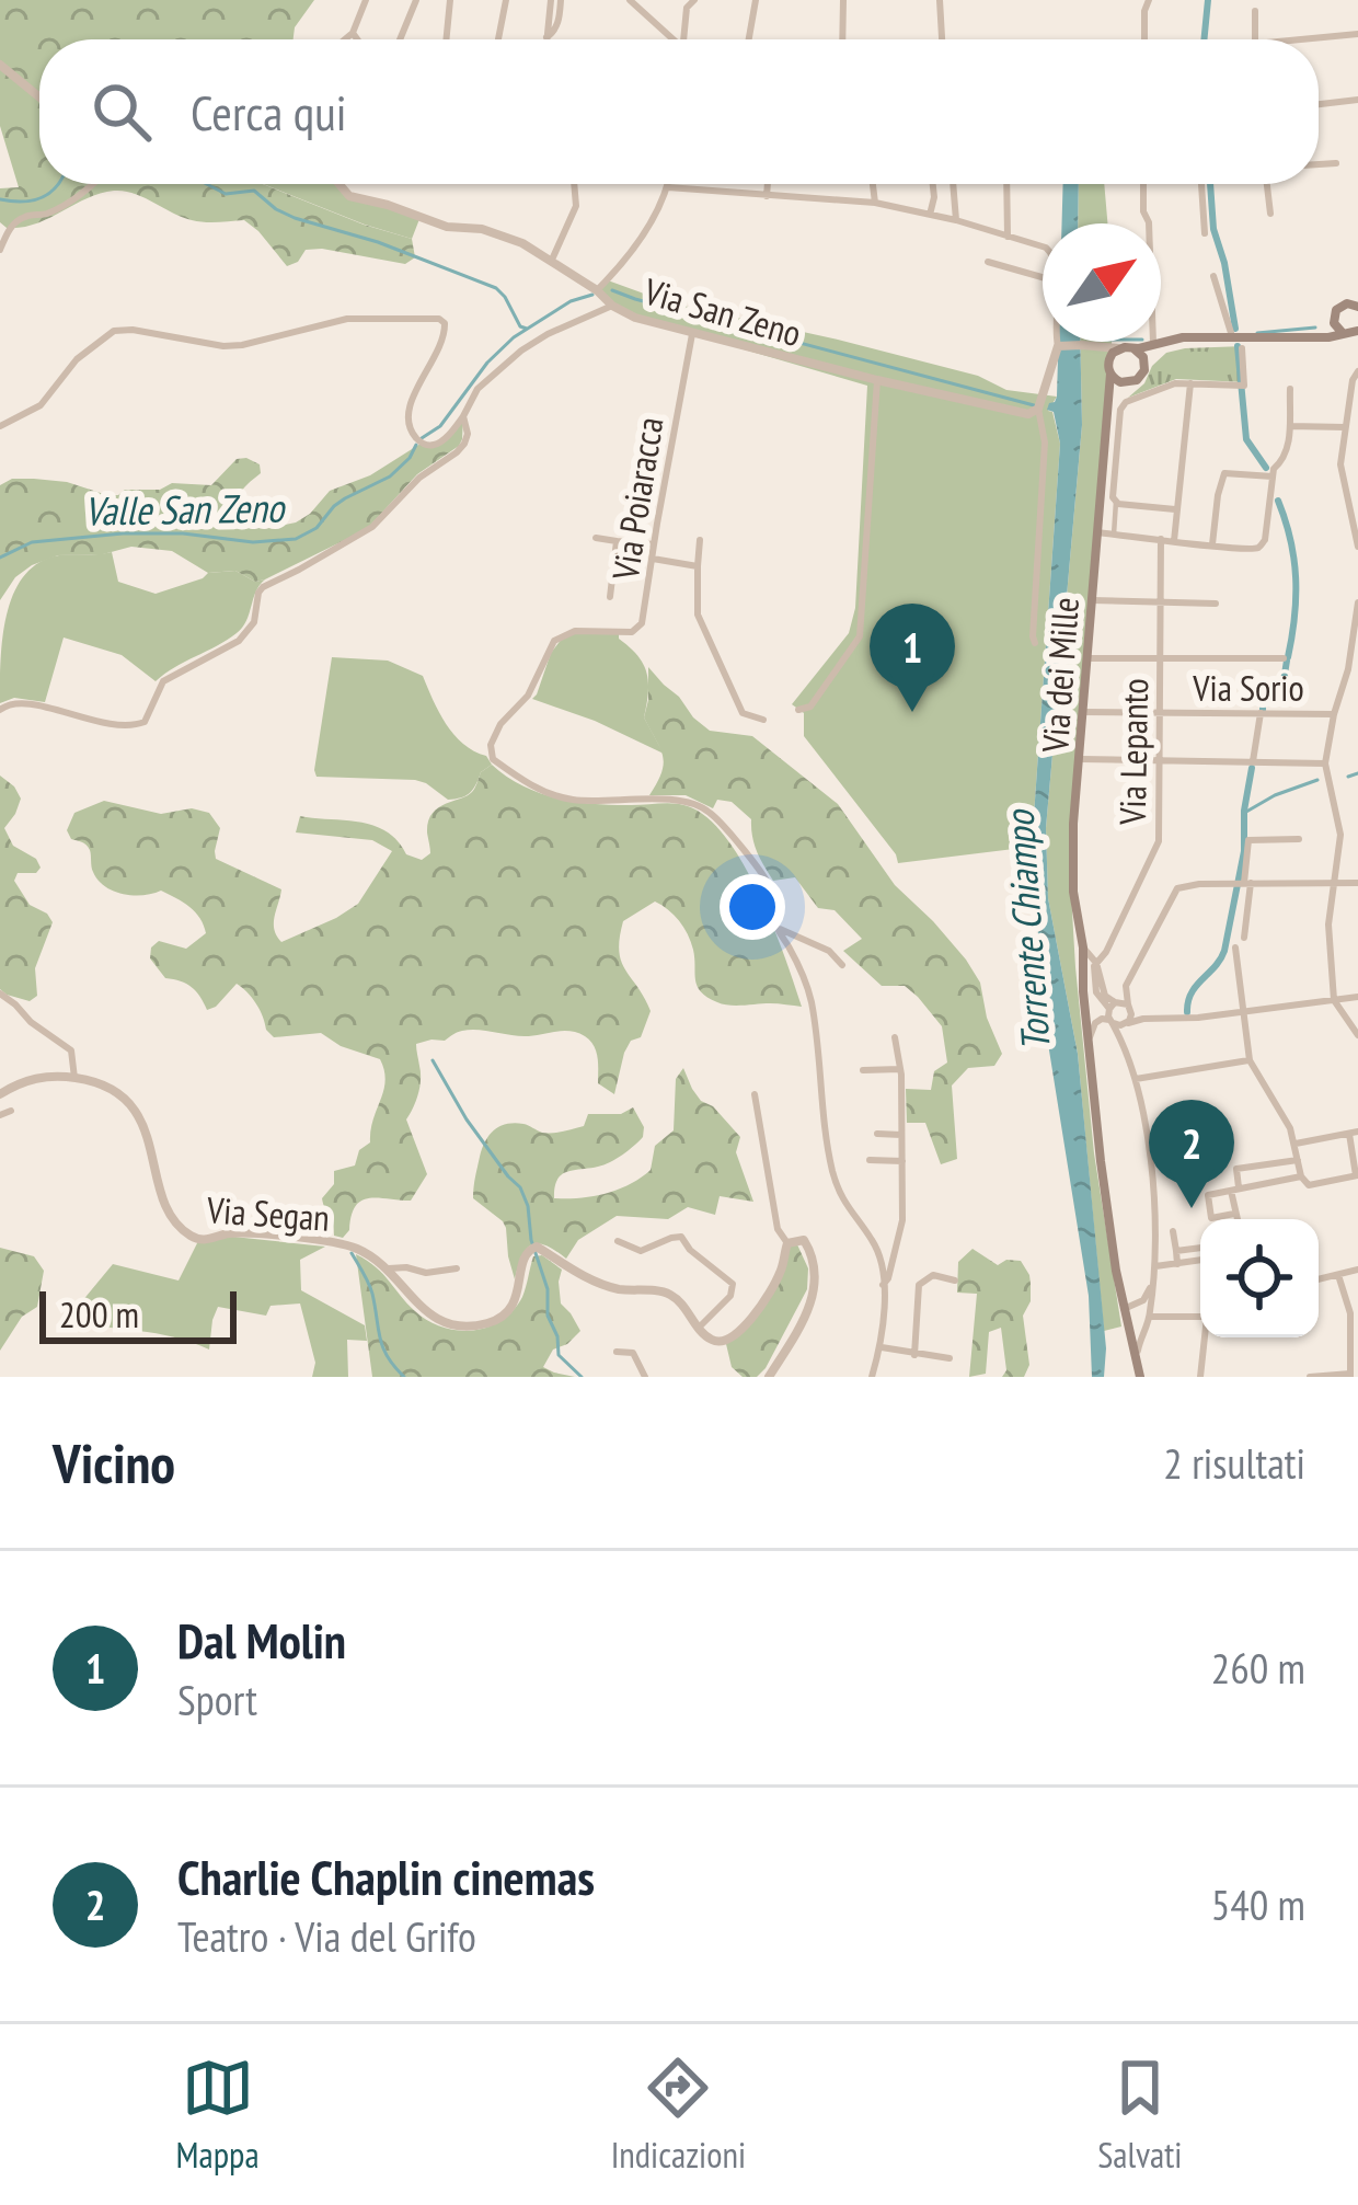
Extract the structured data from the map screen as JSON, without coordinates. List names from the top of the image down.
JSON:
{
  "streets": {
    "main road": ["Via dei Mille"],
    "street": [
      "Via San Zeno",
      "Via Poiaracca",
      "Via Sorio",
      "Via Lepanto",
      "Via Segan"
    ]
  },
  "crossings": [
    ["Via San Zeno", "Via Poiaracca"],
    ["Via dei Mille", "Via Sorio"],
    ["Via dei Mille", "Via Lepanto"],
    ["Via Sorio", "Via Lepanto"]
  ],
  "water": ["Valle San Zeno", "Torrente Chiampo"],
  "scale_bar": "200 m",
  "north": "top right",
  "page": {
    "search": "Cerca qui",
    "pins": ["1", "2"],
    "scale": "200 m",
    "heading": ["Vicino", "2 risultati"],
    "list": [
      {
        "mark": "1",
        "name": "Dal Molin",
        "note": "Sport",
        "value": "260 m"
      },
      {
        "mark": "2",
        "name": "Charlie Chaplin cinemas",
        "note": "Teatro · Via del Grifo",
        "value": "540 m"
      }
    ],
    "nav": ["Mappa", "Indicazioni", "Salvati"]
  }
}
